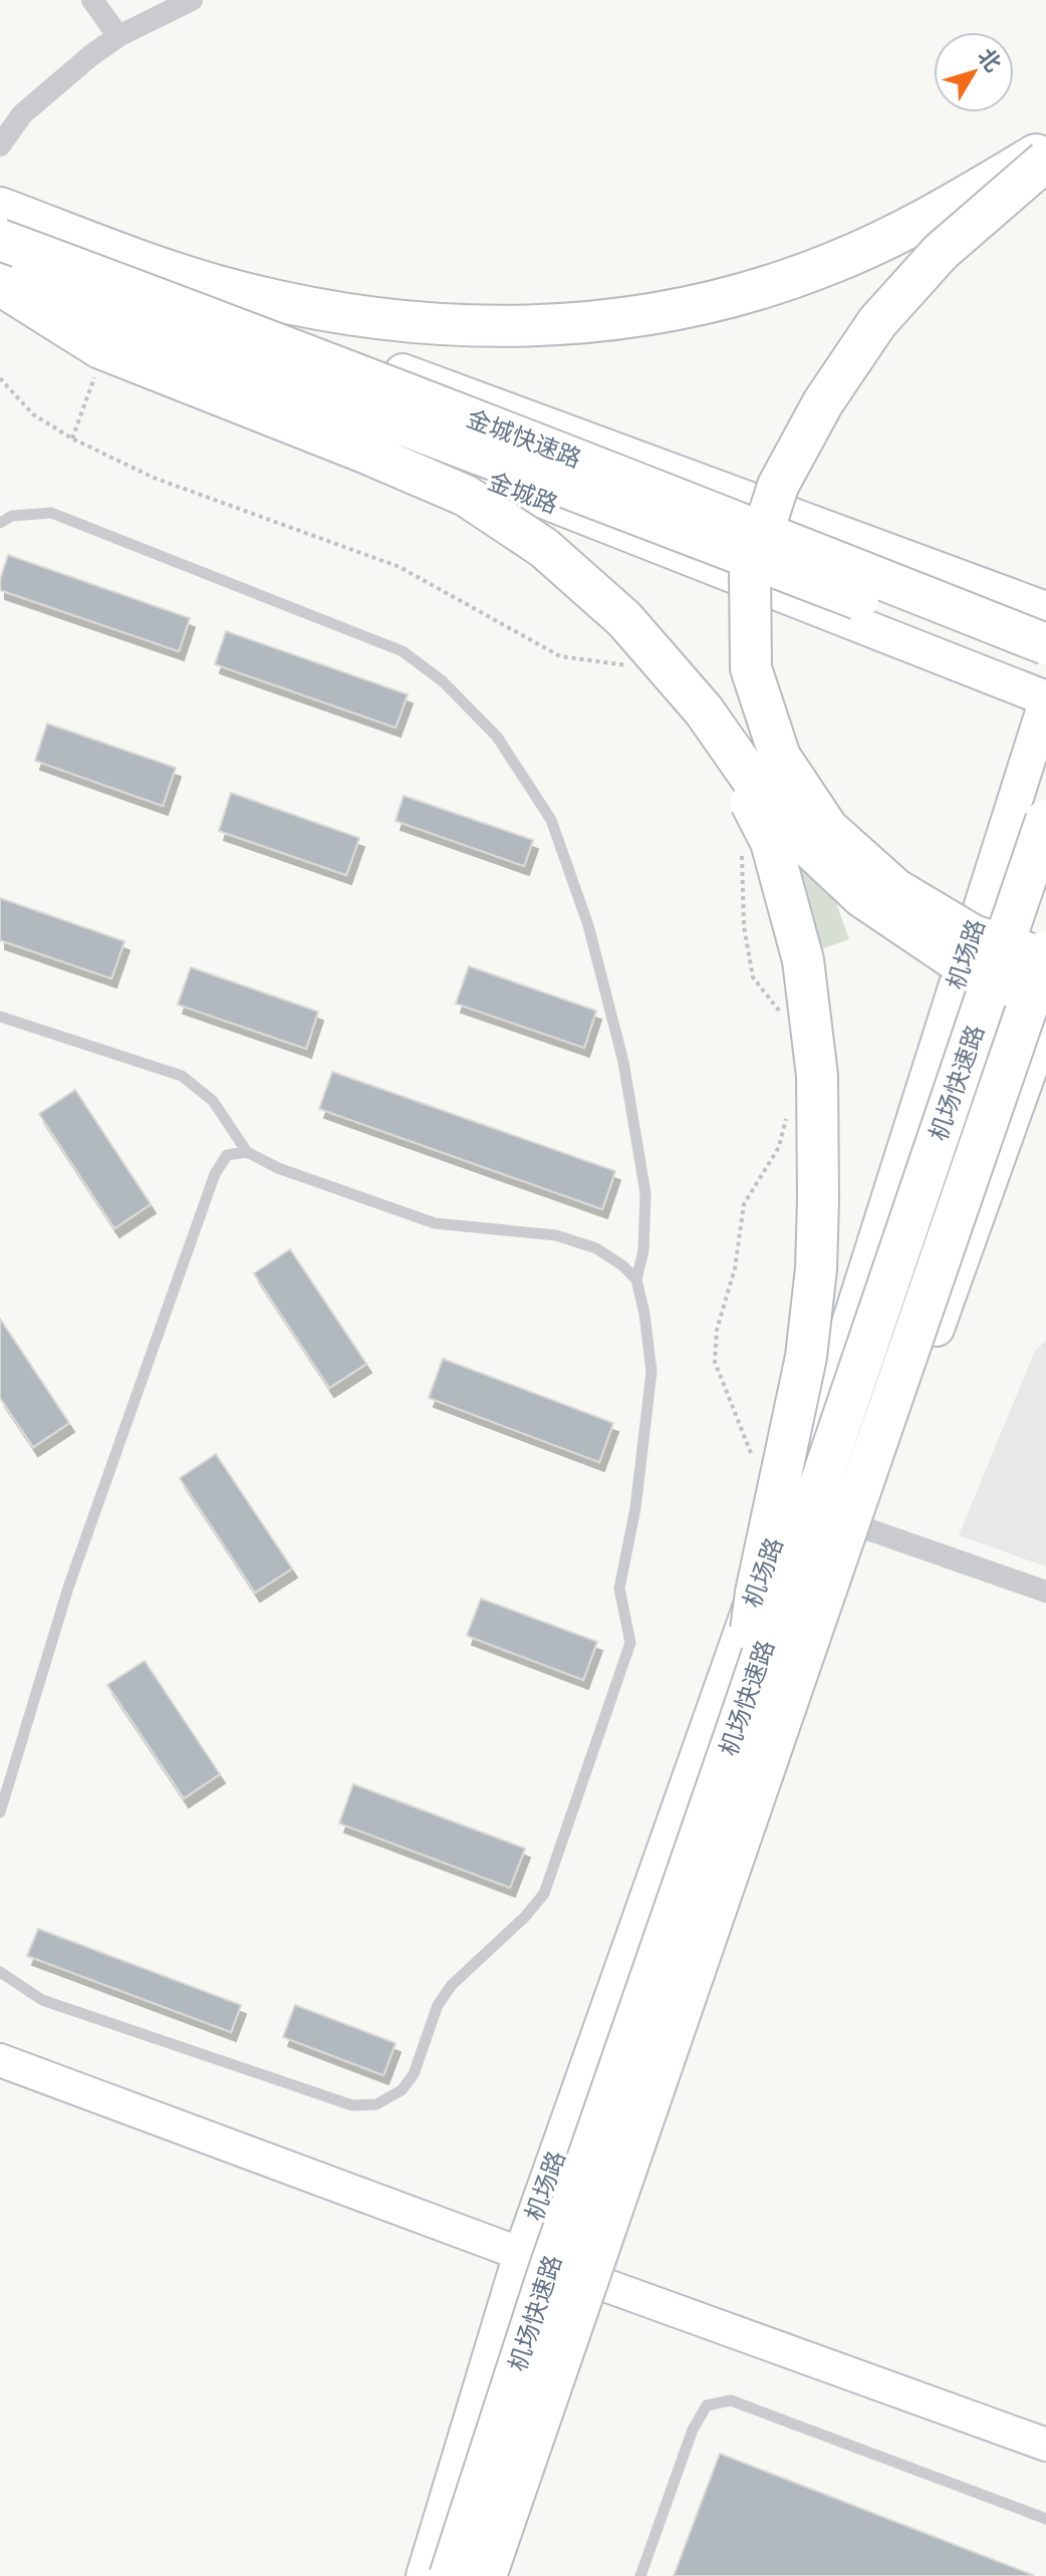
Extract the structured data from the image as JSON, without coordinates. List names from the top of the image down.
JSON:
{
  "streets": {
    "highway": ["金城快速路", "机场快速路"],
    "main road": ["金城路", "机场路"]
  },
  "crossings": [
    ["金城路", "机场路"]
  ],
  "north": "top right"
}
